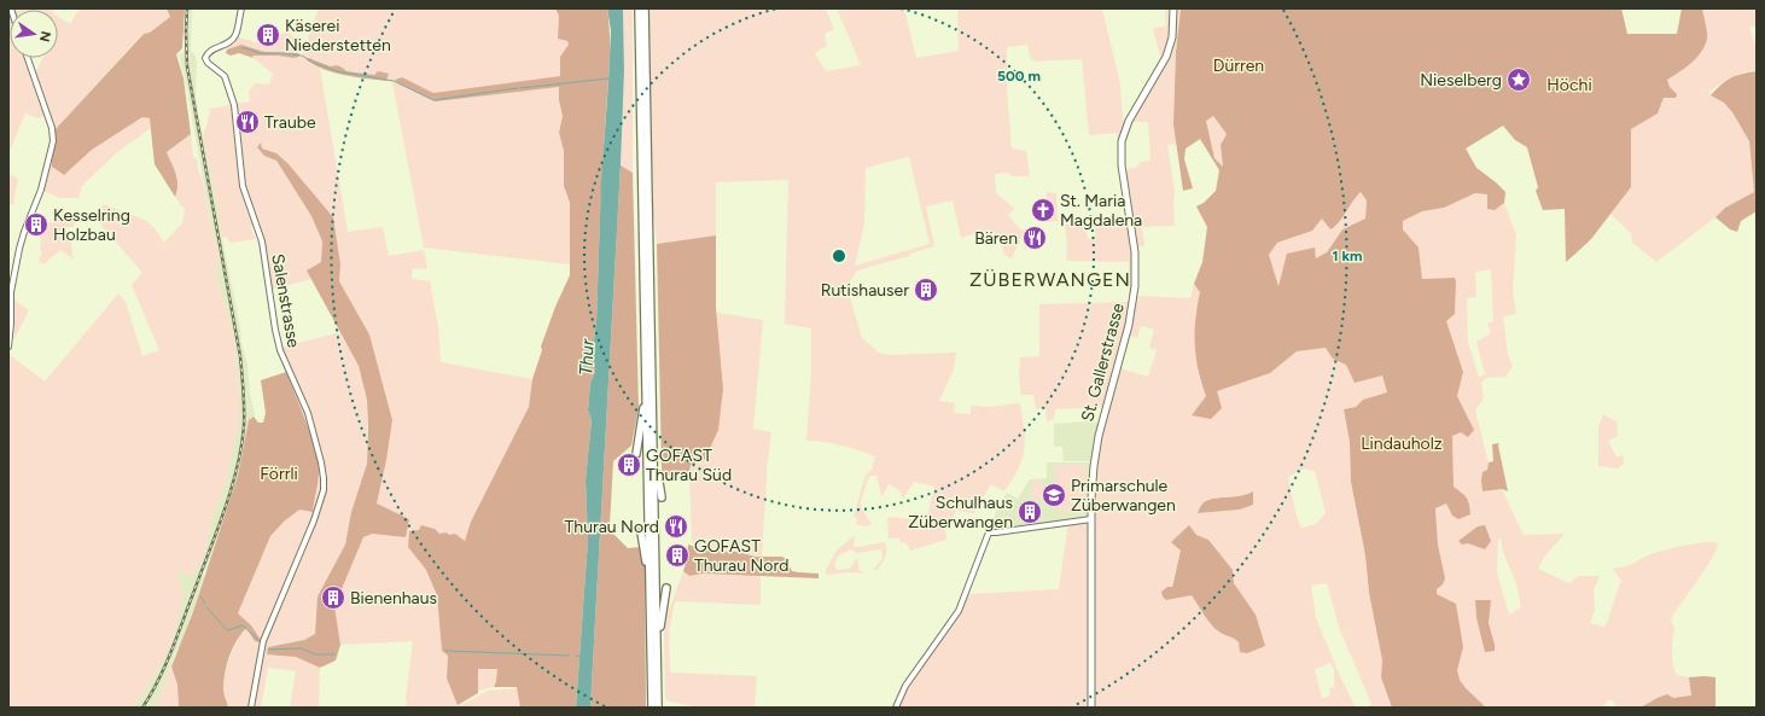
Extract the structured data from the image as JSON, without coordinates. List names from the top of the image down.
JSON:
{
  "streets": {
    "main road": ["St. Gallerstrasse"],
    "street": ["Salenstrasse"]
  },
  "districts": ["ZÜBERWANGEN"],
  "water": ["Thur"],
  "parks": [
    "Dürren",
    "Höchi",
    "Lindauholz",
    "Förrli"
  ],
  "places": {
    "building": [
      "Käserei Niederstetten",
      "Kesselring Holzbau",
      "Rutishauser",
      "GOFAST Thurau Süd",
      "Schulhaus Züberwangen",
      "GOFAST Thurau Nord",
      "Bienenhaus"
    ],
    "place": ["Nieselberg"],
    "restaurant": ["Traube", "Bären", "Thurau Nord"],
    "church": ["St. Maria Magdalena"],
    "school or university": ["Primarschule Züberwangen"]
  },
  "north": "right",
  "rings": ["500 m", "1 km"]
}
